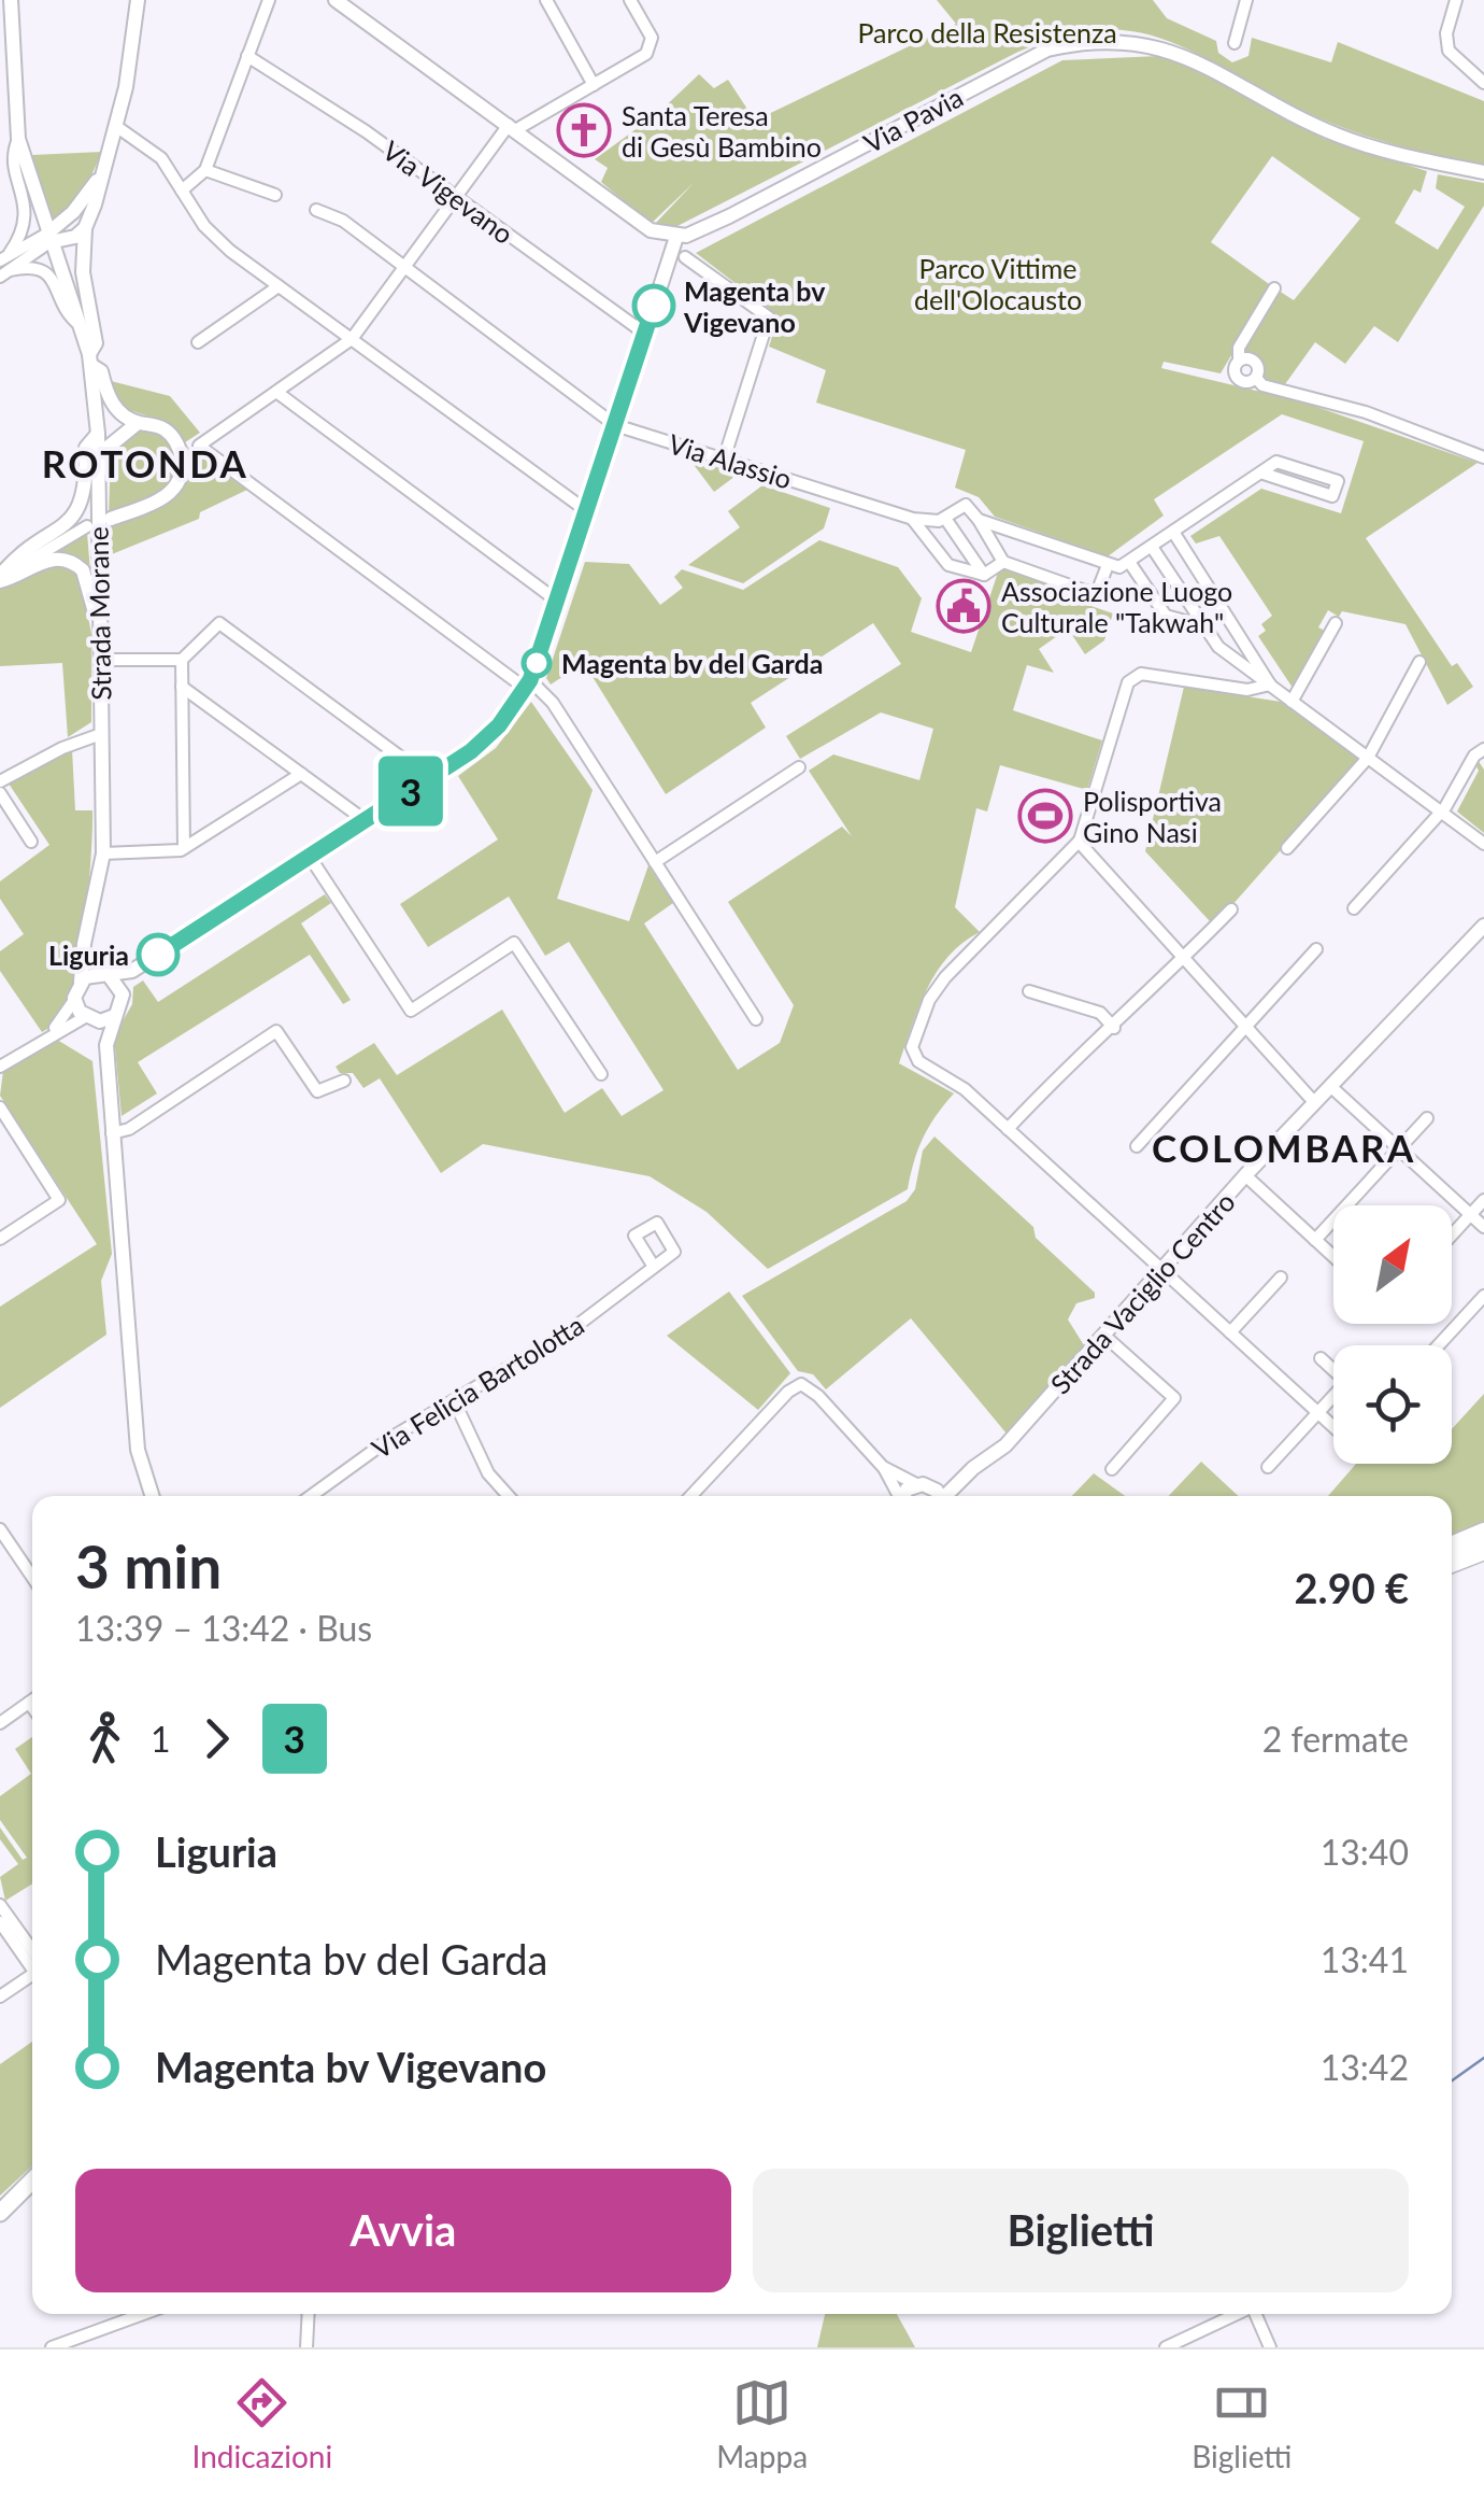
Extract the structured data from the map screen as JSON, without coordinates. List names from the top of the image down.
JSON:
{
  "streets": {
    "street": [
      "Via Pavia",
      "Via Vigevano",
      "Via Alassio",
      "Strada Morane",
      "Strada Vaciglio Centro",
      "Via Felicia Bartolotta"
    ]
  },
  "districts": ["ROTONDA", "COLOMBARA"],
  "parks": ["Parco della Resistenza", "Parco Vittime dell'Olocausto"],
  "places": {
    "church": ["Santa Teresa di Gesù Bambino"],
    "other": ["Magenta bv Vigevano", "Magenta bv del Garda", "Liguria"],
    "public building": ["Associazione Luogo Culturale \"Takwah\""],
    "sports": ["Polisportiva Gino Nasi"]
  },
  "lines": ["bus line 3"],
  "north": "top right",
  "page": {
    "on_map": "3",
    "heading": ["3 min", "13:39 – 13:42 · Bus", "2.90 €"],
    "legs": ["1", "3", "2 fermate"],
    "list": [
      {
        "name": "Liguria",
        "value": "13:40"
      },
      {
        "name": "Magenta bv del Garda",
        "value": "13:41"
      },
      {
        "name": "Magenta bv Vigevano",
        "value": "13:42"
      }
    ],
    "buttons": ["Avvia", "Biglietti"],
    "tabs": ["Indicazioni", "Mappa", "Biglietti"]
  }
}
